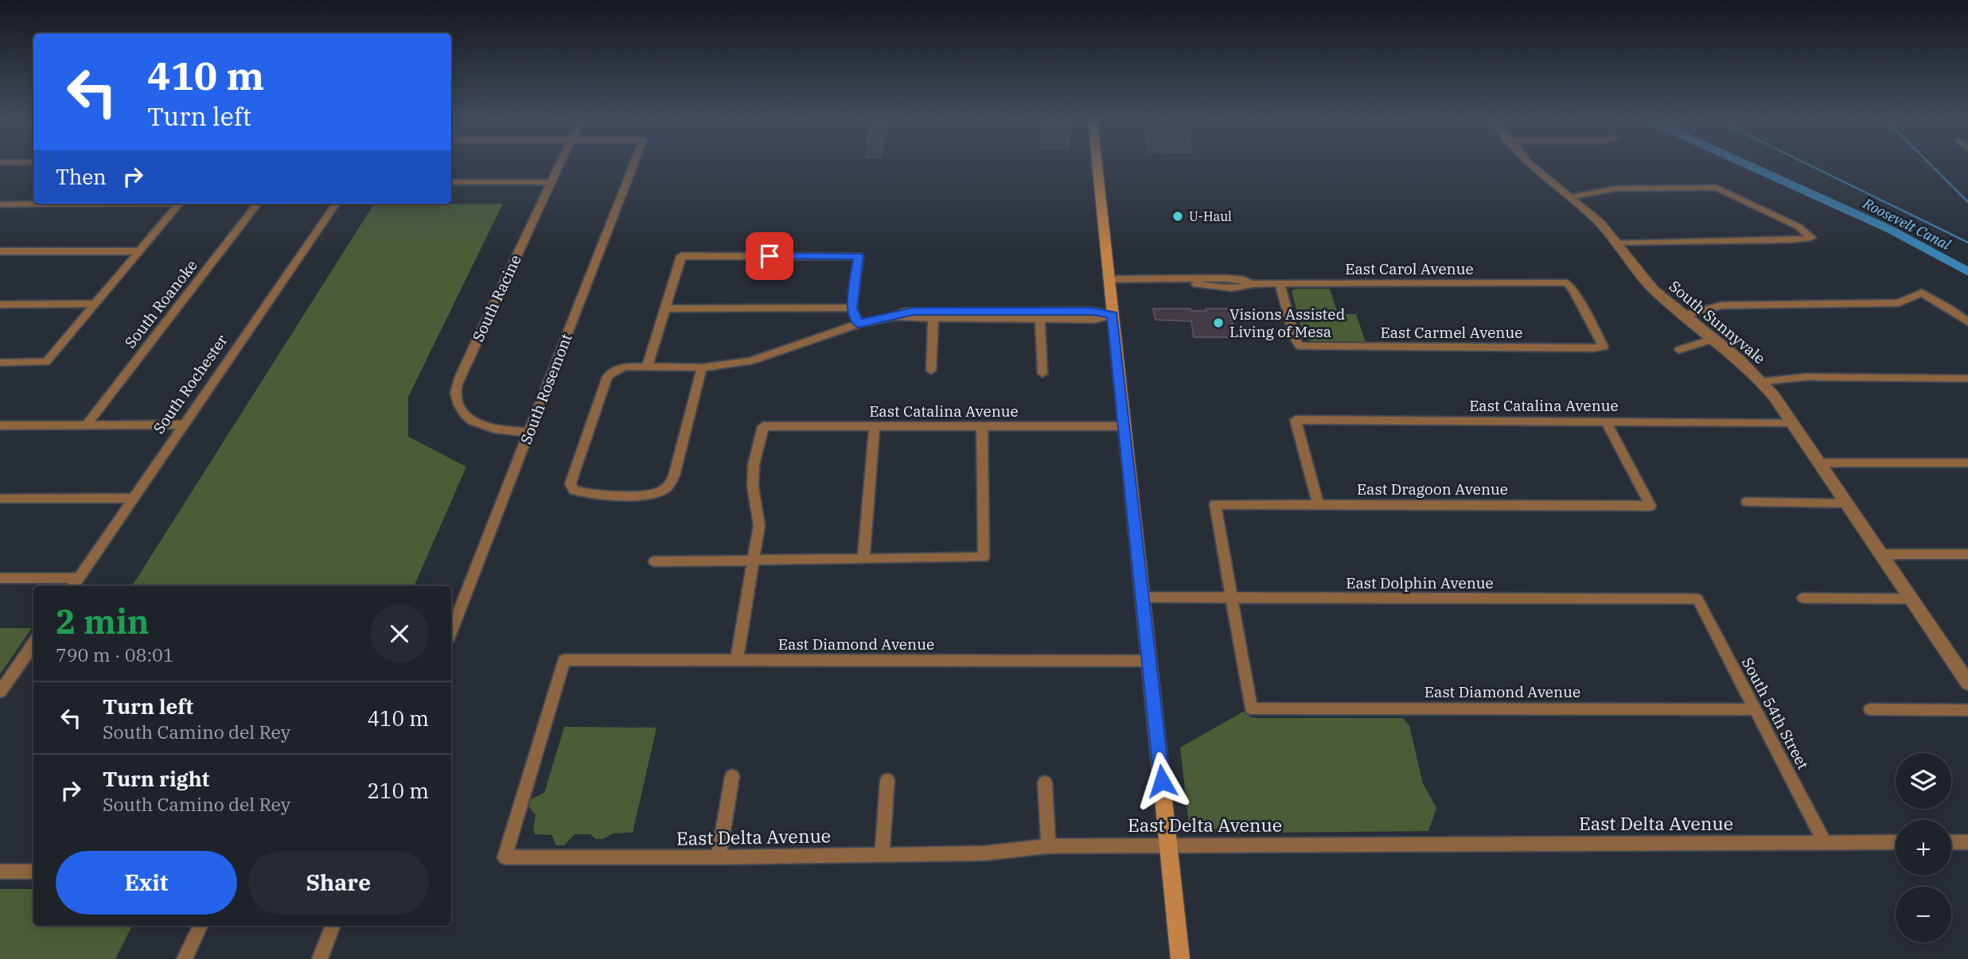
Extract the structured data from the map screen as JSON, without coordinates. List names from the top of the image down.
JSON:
{
  "streets": {
    "street": [
      "East Carol Avenue",
      "South Racine",
      "South Roanoke",
      "South Sunnyvale",
      "East Carmel Avenue",
      "South Rochester",
      "South Rosemont",
      "East Catalina Avenue",
      "East Dragoon Avenue",
      "East Dolphin Avenue",
      "East Diamond Avenue",
      "South 54th Street",
      "East Delta Avenue"
    ]
  },
  "crossings": [
    ["East Carol Avenue", "East Carmel Avenue"],
    ["South Racine", "South Rosemont"],
    ["South Sunnyvale", "East Catalina Avenue"],
    ["East Catalina Avenue", "East Dragoon Avenue"],
    ["East Dragoon Avenue", "East Dolphin Avenue"],
    ["East Dragoon Avenue", "East Diamond Avenue"],
    ["East Dolphin Avenue", "East Diamond Avenue"],
    ["East Dolphin Avenue", "South 54th Street"],
    ["East Diamond Avenue", "South 54th Street"],
    ["East Diamond Avenue", "East Delta Avenue"],
    ["South 54th Street", "East Delta Avenue"]
  ],
  "water": ["Roosevelt Canal"],
  "places": ["U-Haul", "Visions Assisted Living of Mesa"],
  "page": {
    "turn": ["410 m", "Turn left"],
    "then": "Then",
    "heading": ["2 min", "790 m · 08:01"],
    "list": [
      {
        "name": "Turn left",
        "note": "South Camino del Rey",
        "value": "410 m"
      },
      {
        "name": "Turn right",
        "note": "South Camino del Rey",
        "value": "210 m"
      }
    ],
    "map_buttons": ["+", "−"],
    "buttons": ["Exit", "Share"]
  }
}
